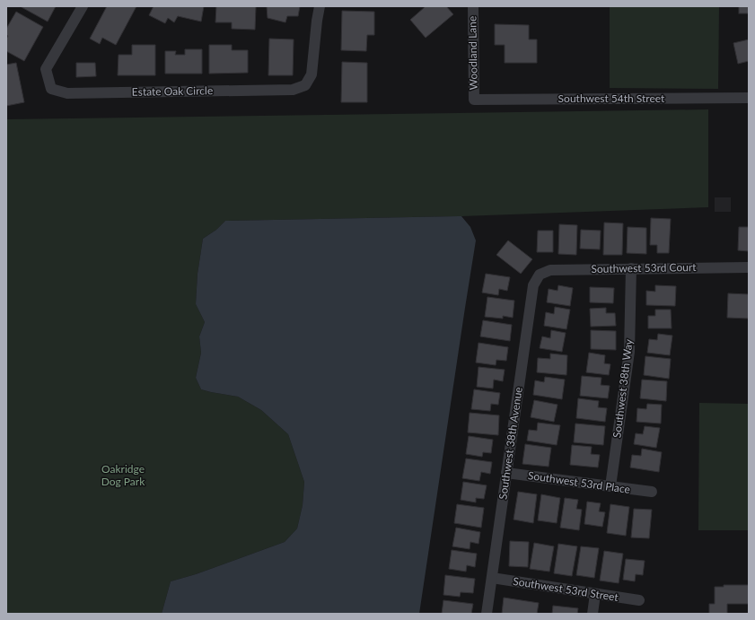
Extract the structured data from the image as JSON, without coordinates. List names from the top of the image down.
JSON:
{
  "streets": {
    "street": [
      "Woodland Lane",
      "Estate Oak Circle",
      "Southwest 54th Street",
      "Southwest 53rd Court",
      "Southwest 38th Way",
      "Southwest 38th Avenue",
      "Southwest 53rd Place",
      "Southwest 53rd Street"
    ]
  },
  "crossings": [
    ["Woodland Lane", "Southwest 54th Street"],
    ["Southwest 53rd Court", "Southwest 38th Way"],
    ["Southwest 53rd Court", "Southwest 38th Avenue"],
    ["Southwest 38th Way", "Southwest 53rd Place"],
    ["Southwest 38th Avenue", "Southwest 53rd Place"],
    ["Southwest 38th Avenue", "Southwest 53rd Street"]
  ],
  "parks": ["Oakridge Dog Park"]
}
